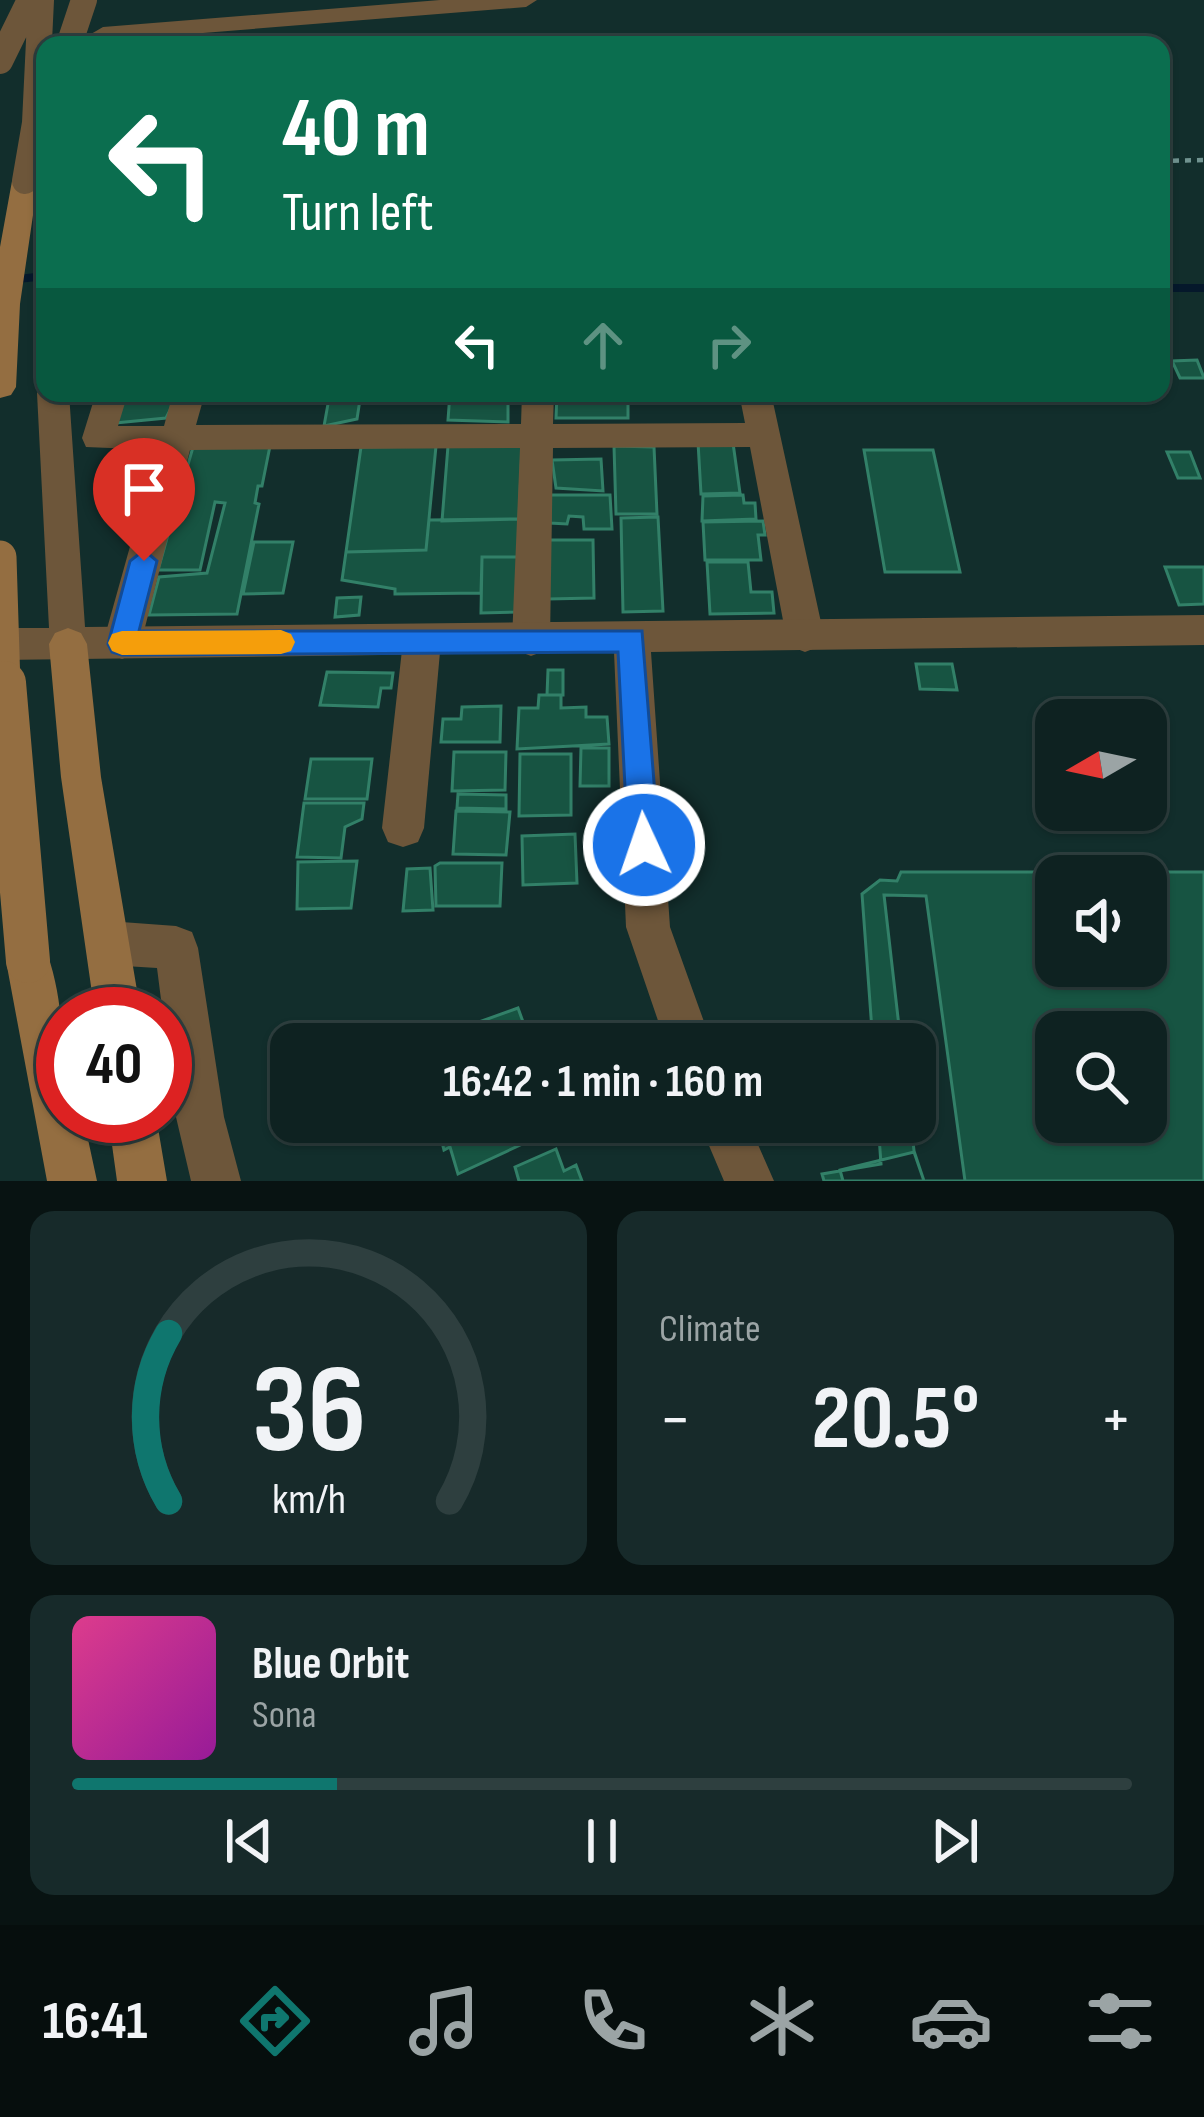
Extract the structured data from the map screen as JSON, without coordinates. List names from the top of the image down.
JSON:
{
  "north": "left",
  "page": {
    "turn": ["40 m", "Turn left"],
    "limit": "40",
    "trip": "16:42 · 1 min · 160 m",
    "tile": "Climate",
    "heat": ["−", "20.5°", "+"],
    "song": ["Blue Orbit", "Sona"],
    "tabs": "16:41",
    "gauge": ["36", "km/h"]
  }
}
